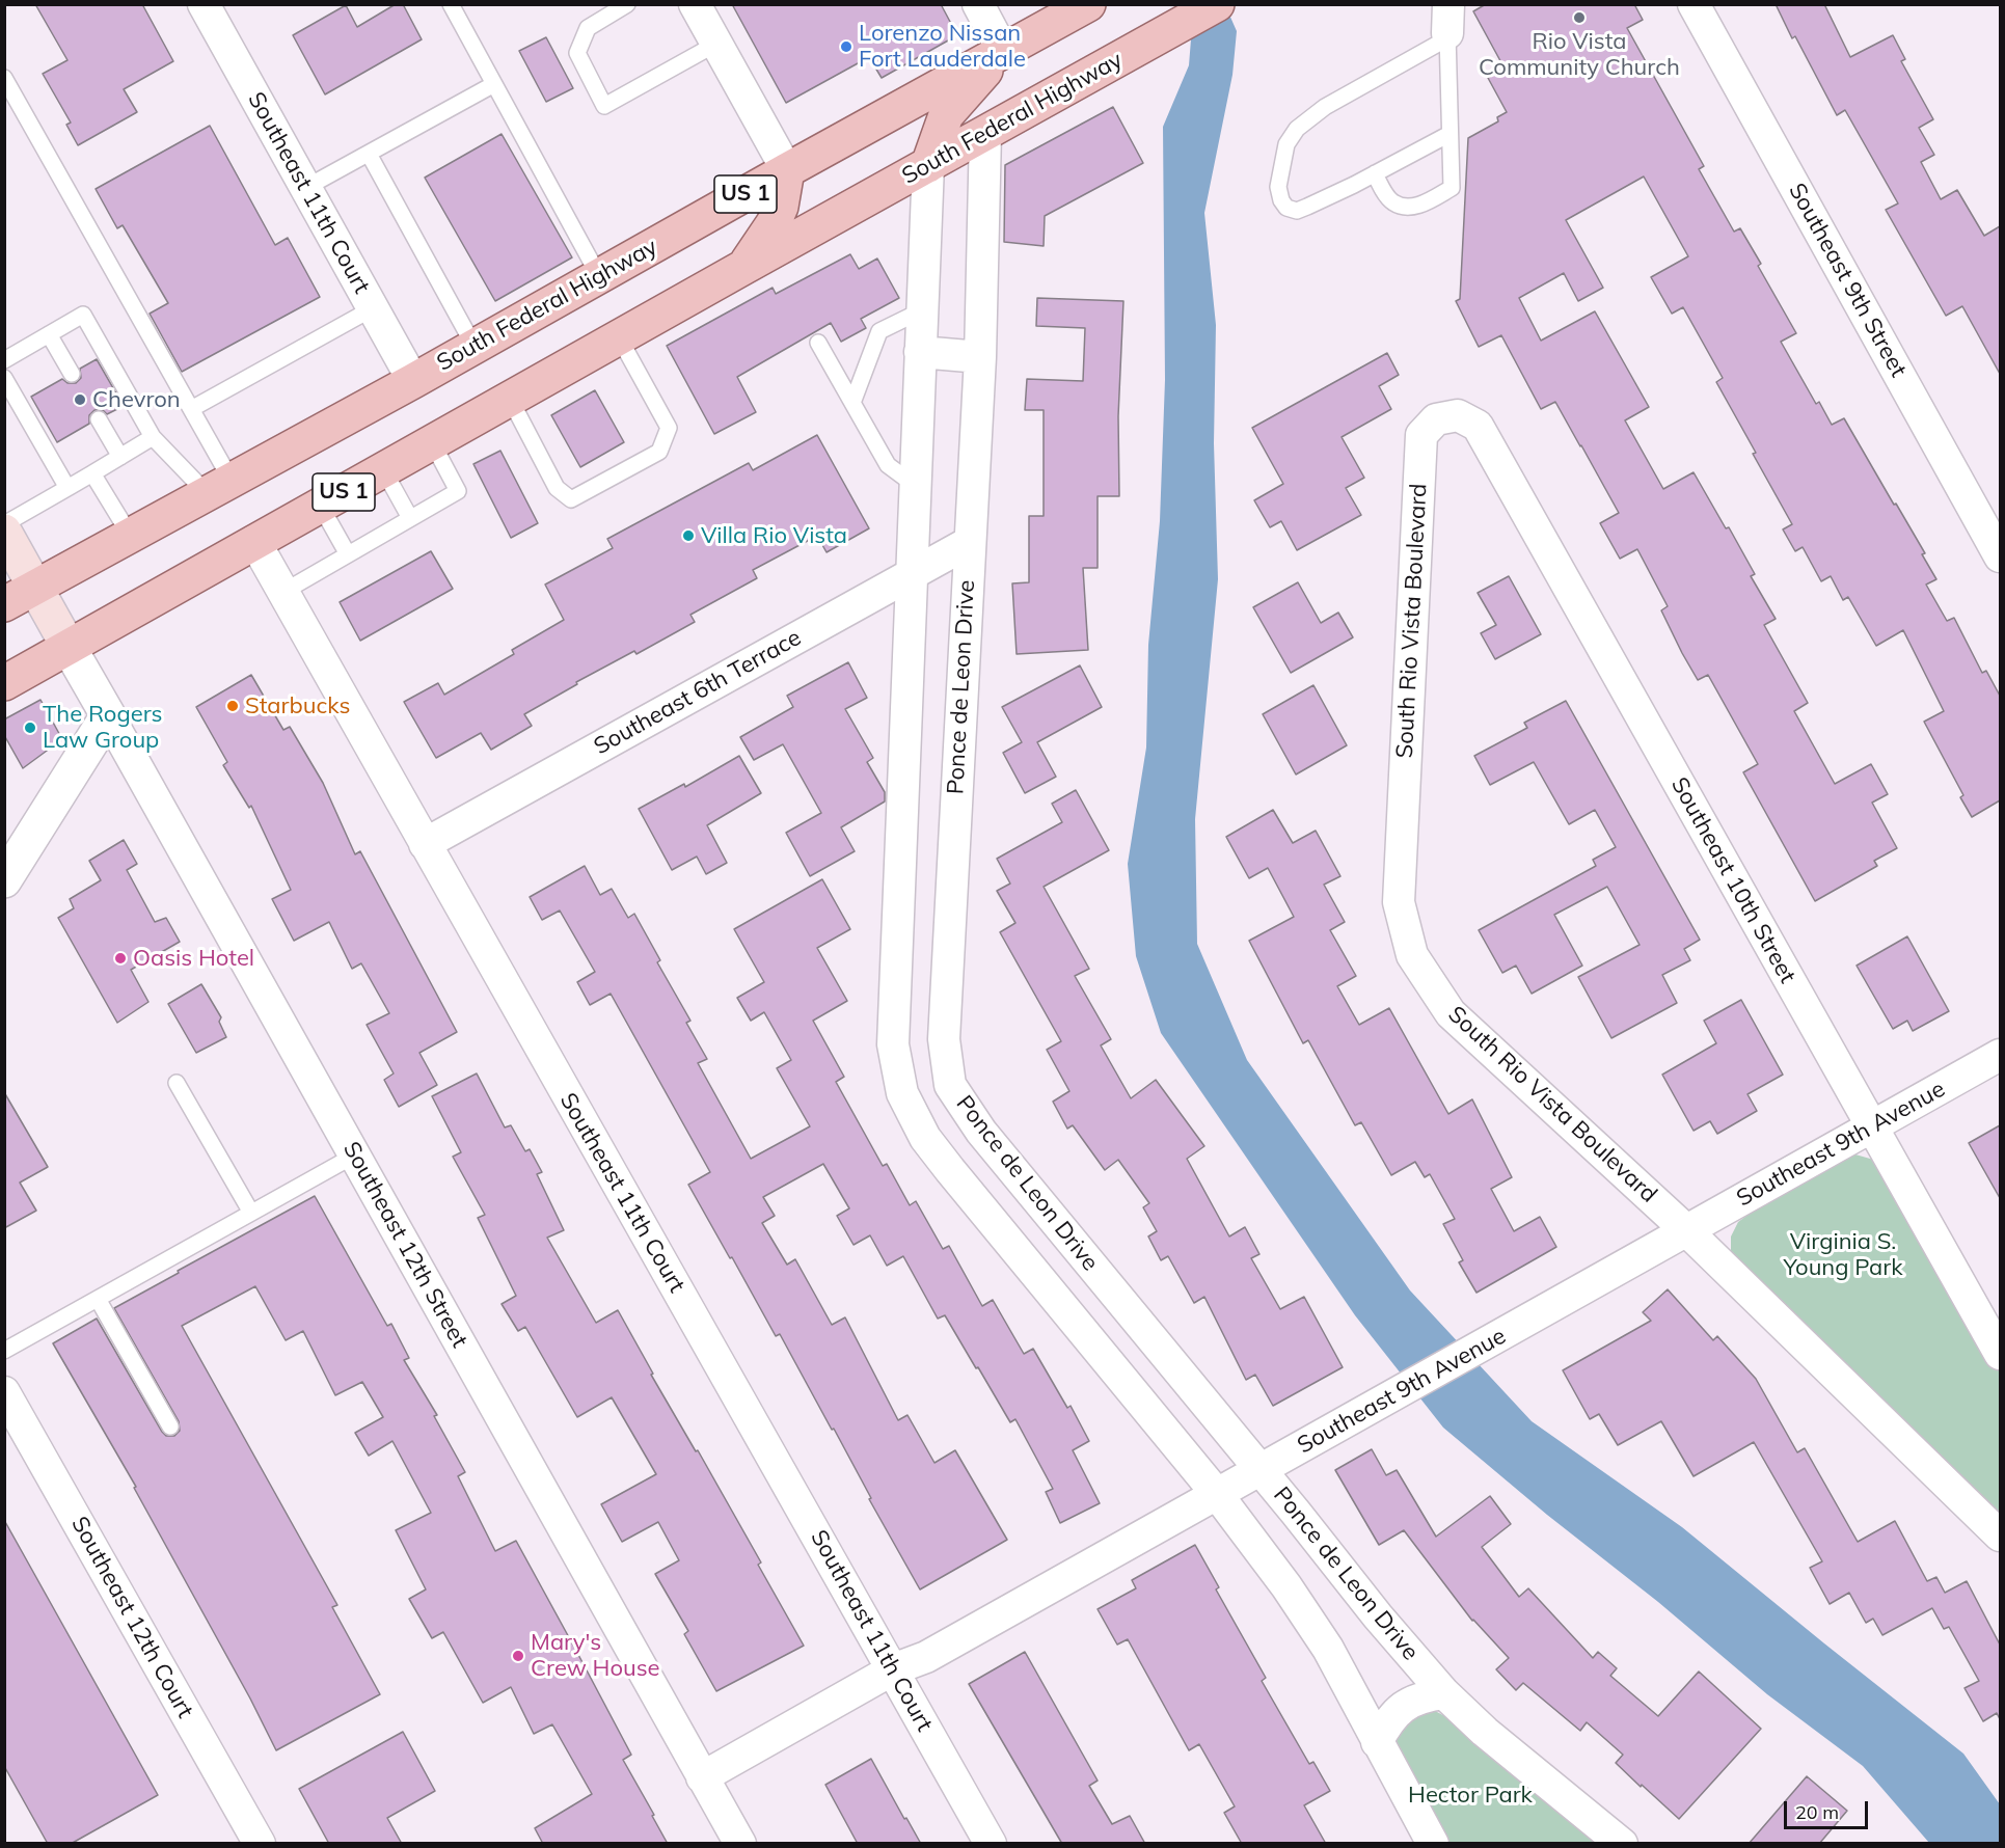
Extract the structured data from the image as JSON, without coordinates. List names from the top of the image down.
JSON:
{
  "streets": {
    "main road": ["South Federal Highway", "US 1"],
    "street": [
      "Southeast 11th Court",
      "Southeast 9th Street",
      "South Rio Vista Boulevard",
      "Ponce de Leon Drive",
      "Southeast 6th Terrace",
      "Southeast 10th Street",
      "Southeast 9th Avenue",
      "Southeast 12th Street",
      "Southeast 12th Court"
    ]
  },
  "crossings": [
    ["South Federal Highway", "Southeast 11th Court"],
    ["South Federal Highway", "US 1"],
    ["South Federal Highway", "Ponce de Leon Drive"],
    ["Southeast 11th Court", "US 1"],
    ["Southeast 11th Court", "Southeast 6th Terrace"],
    ["Southeast 11th Court", "Southeast 9th Avenue"],
    ["US 1", "Southeast 12th Street"],
    ["South Rio Vista Boulevard", "Southeast 10th Street"],
    ["South Rio Vista Boulevard", "Southeast 9th Avenue"],
    ["Ponce de Leon Drive", "Southeast 6th Terrace"],
    ["Ponce de Leon Drive", "Southeast 9th Avenue"],
    ["Southeast 10th Street", "Southeast 9th Avenue"],
    ["Southeast 9th Avenue", "Southeast 12th Street"]
  ],
  "parks": ["Virginia S. Young Park", "Hector Park"],
  "places": [
    "Rio Vista Community Church",
    "Lorenzo Nissan Fort Lauderdale",
    "Chevron",
    "Villa Rio Vista",
    "Starbucks",
    "The Rogers Law Group",
    "Oasis Hotel",
    "Mary's Crew House"
  ],
  "scale_bar": "20 m"
}
